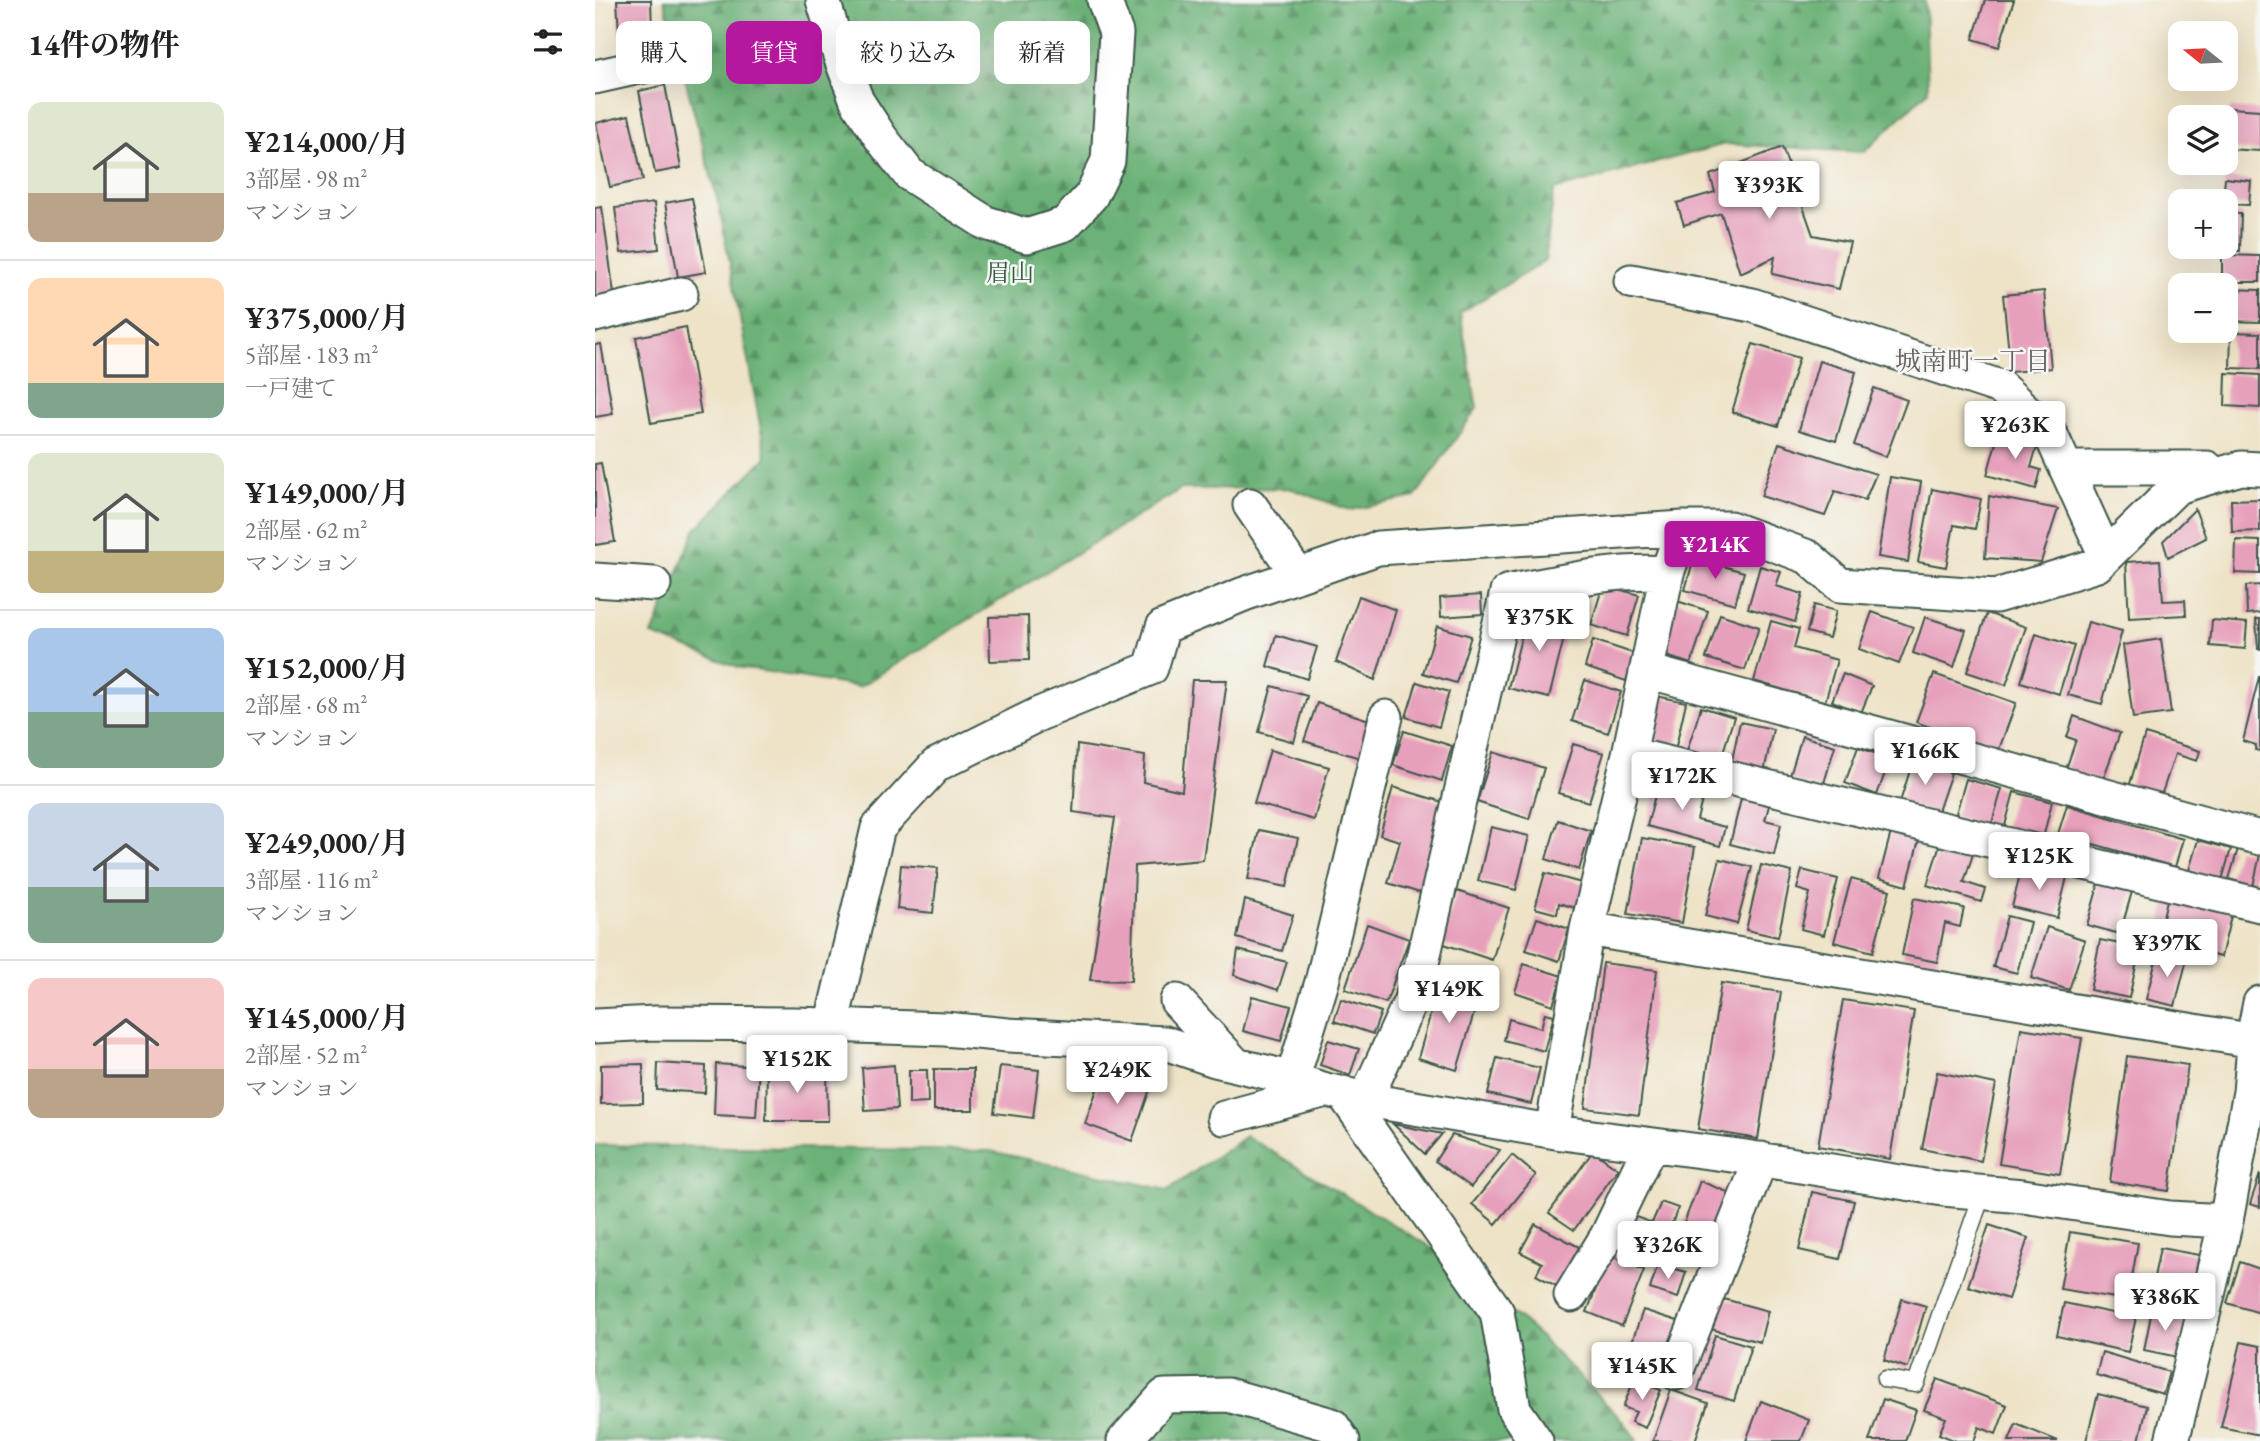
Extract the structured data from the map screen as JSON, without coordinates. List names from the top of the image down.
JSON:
{
  "districts": ["城南町一丁目"],
  "parks": ["眉山"],
  "north": "left",
  "page": {
    "heading": "14件の物件",
    "map_buttons": ["+", "−"],
    "chip": [
      "購入",
      "賃貸",
      "絞り込み",
      "新着"
    ],
    "list": [
      {
        "name": "¥214,000/月",
        "note": "3部屋 · 98 m² · マンション"
      },
      {
        "name": "¥375,000/月",
        "note": "5部屋 · 183 m² · 一戸建て"
      },
      {
        "name": "¥149,000/月",
        "note": "2部屋 · 62 m² · マンション"
      },
      {
        "name": "¥152,000/月",
        "note": "2部屋 · 68 m² · マンション"
      },
      {
        "name": "¥249,000/月",
        "note": "3部屋 · 116 m² · マンション"
      },
      {
        "name": "¥145,000/月",
        "note": "2部屋 · 52 m² · マンション"
      }
    ],
    "price": [
      "¥393K",
      "¥263K",
      "¥214K",
      "¥375K",
      "¥166K",
      "¥172K",
      "¥125K",
      "¥397K",
      "¥149K",
      "¥152K",
      "¥249K",
      "¥326K",
      "¥386K",
      "¥145K"
    ]
  }
}
